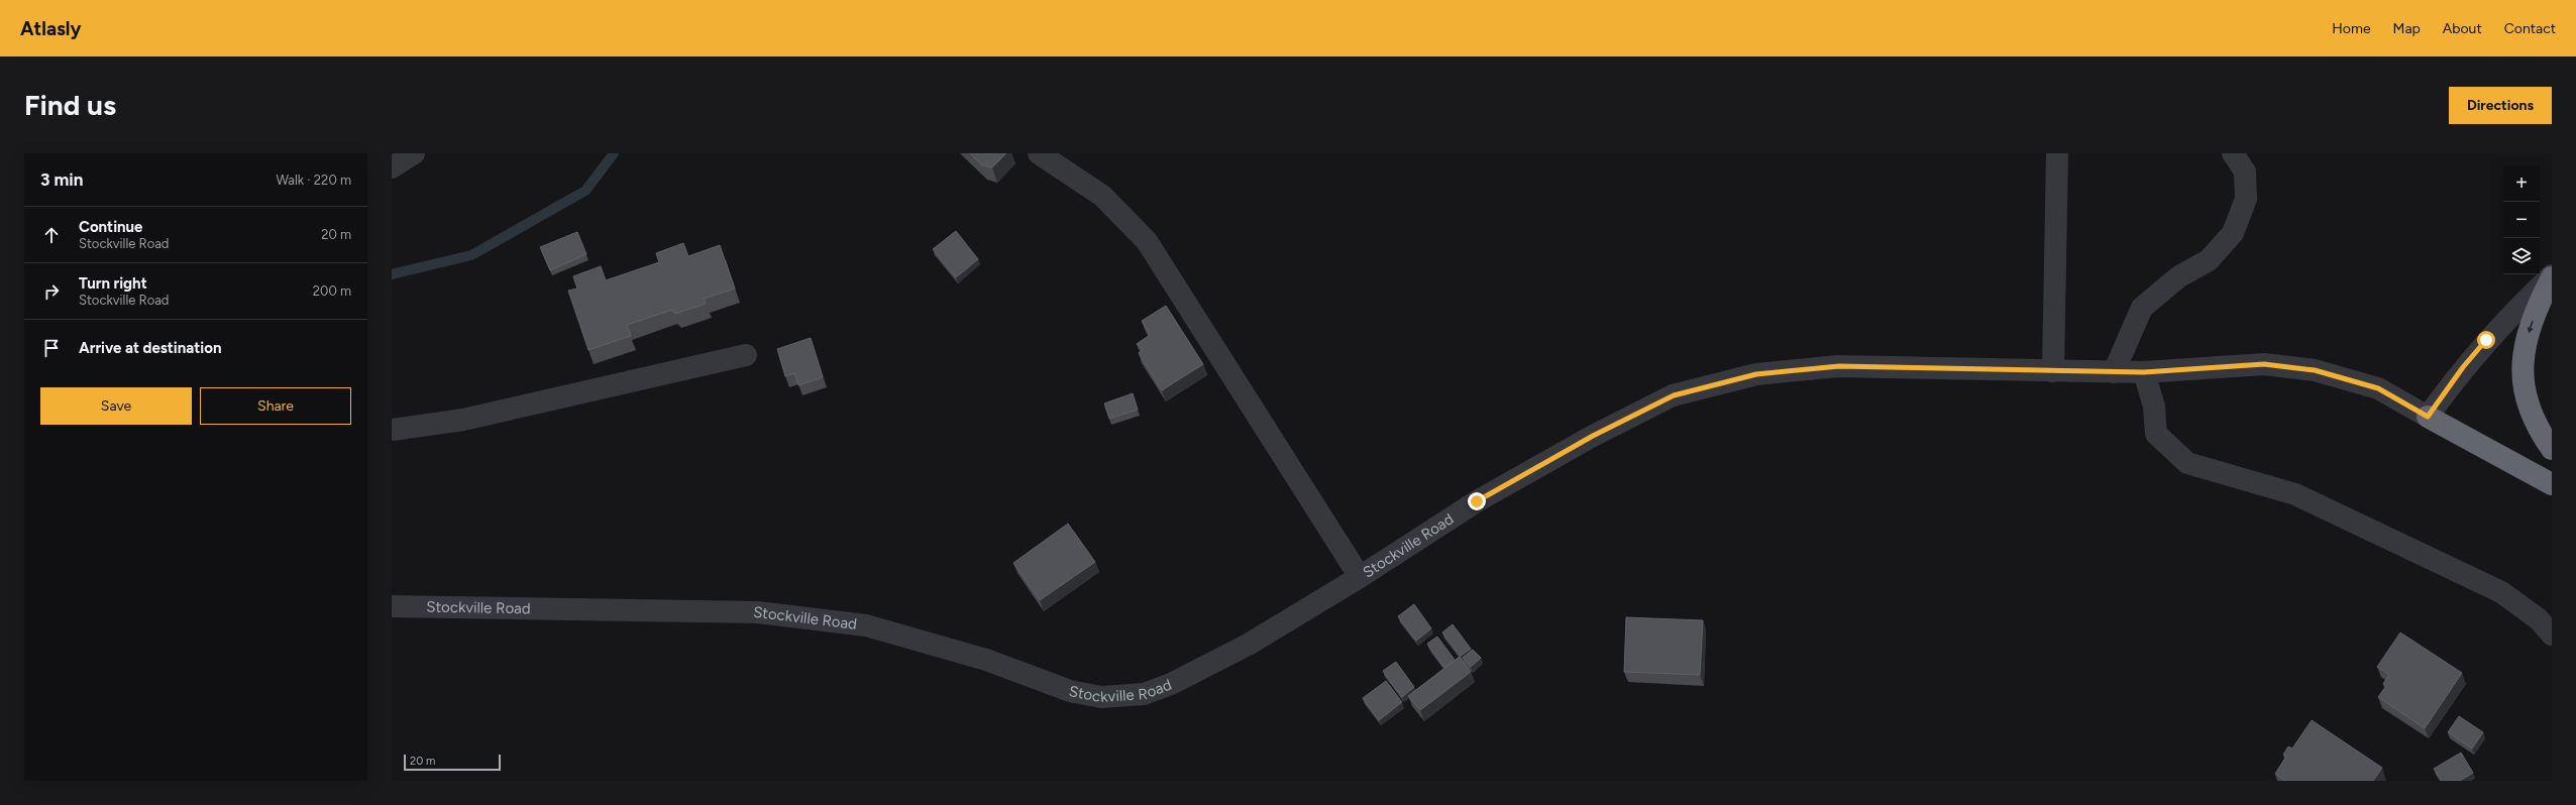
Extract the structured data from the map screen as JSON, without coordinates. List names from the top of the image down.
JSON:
{
  "streets": {
    "street": ["Stockville Road"]
  },
  "scale_bar": "20 m",
  "page": {
    "header": "Atlasly",
    "nav": [
      "Home",
      "Map",
      "About",
      "Contact"
    ],
    "buttons": [
      "Directions",
      ["Save", "Share"]
    ],
    "title": "Find us",
    "heading": ["3 min", "Walk · 220 m"],
    "map_buttons": ["+", "−"],
    "list": [
      ["Continue", "Stockville Road", "20 m"],
      ["Turn right", "Stockville Road", "200 m"],
      "Arrive at destination"
    ],
    "scale": "20 m"
  }
}
